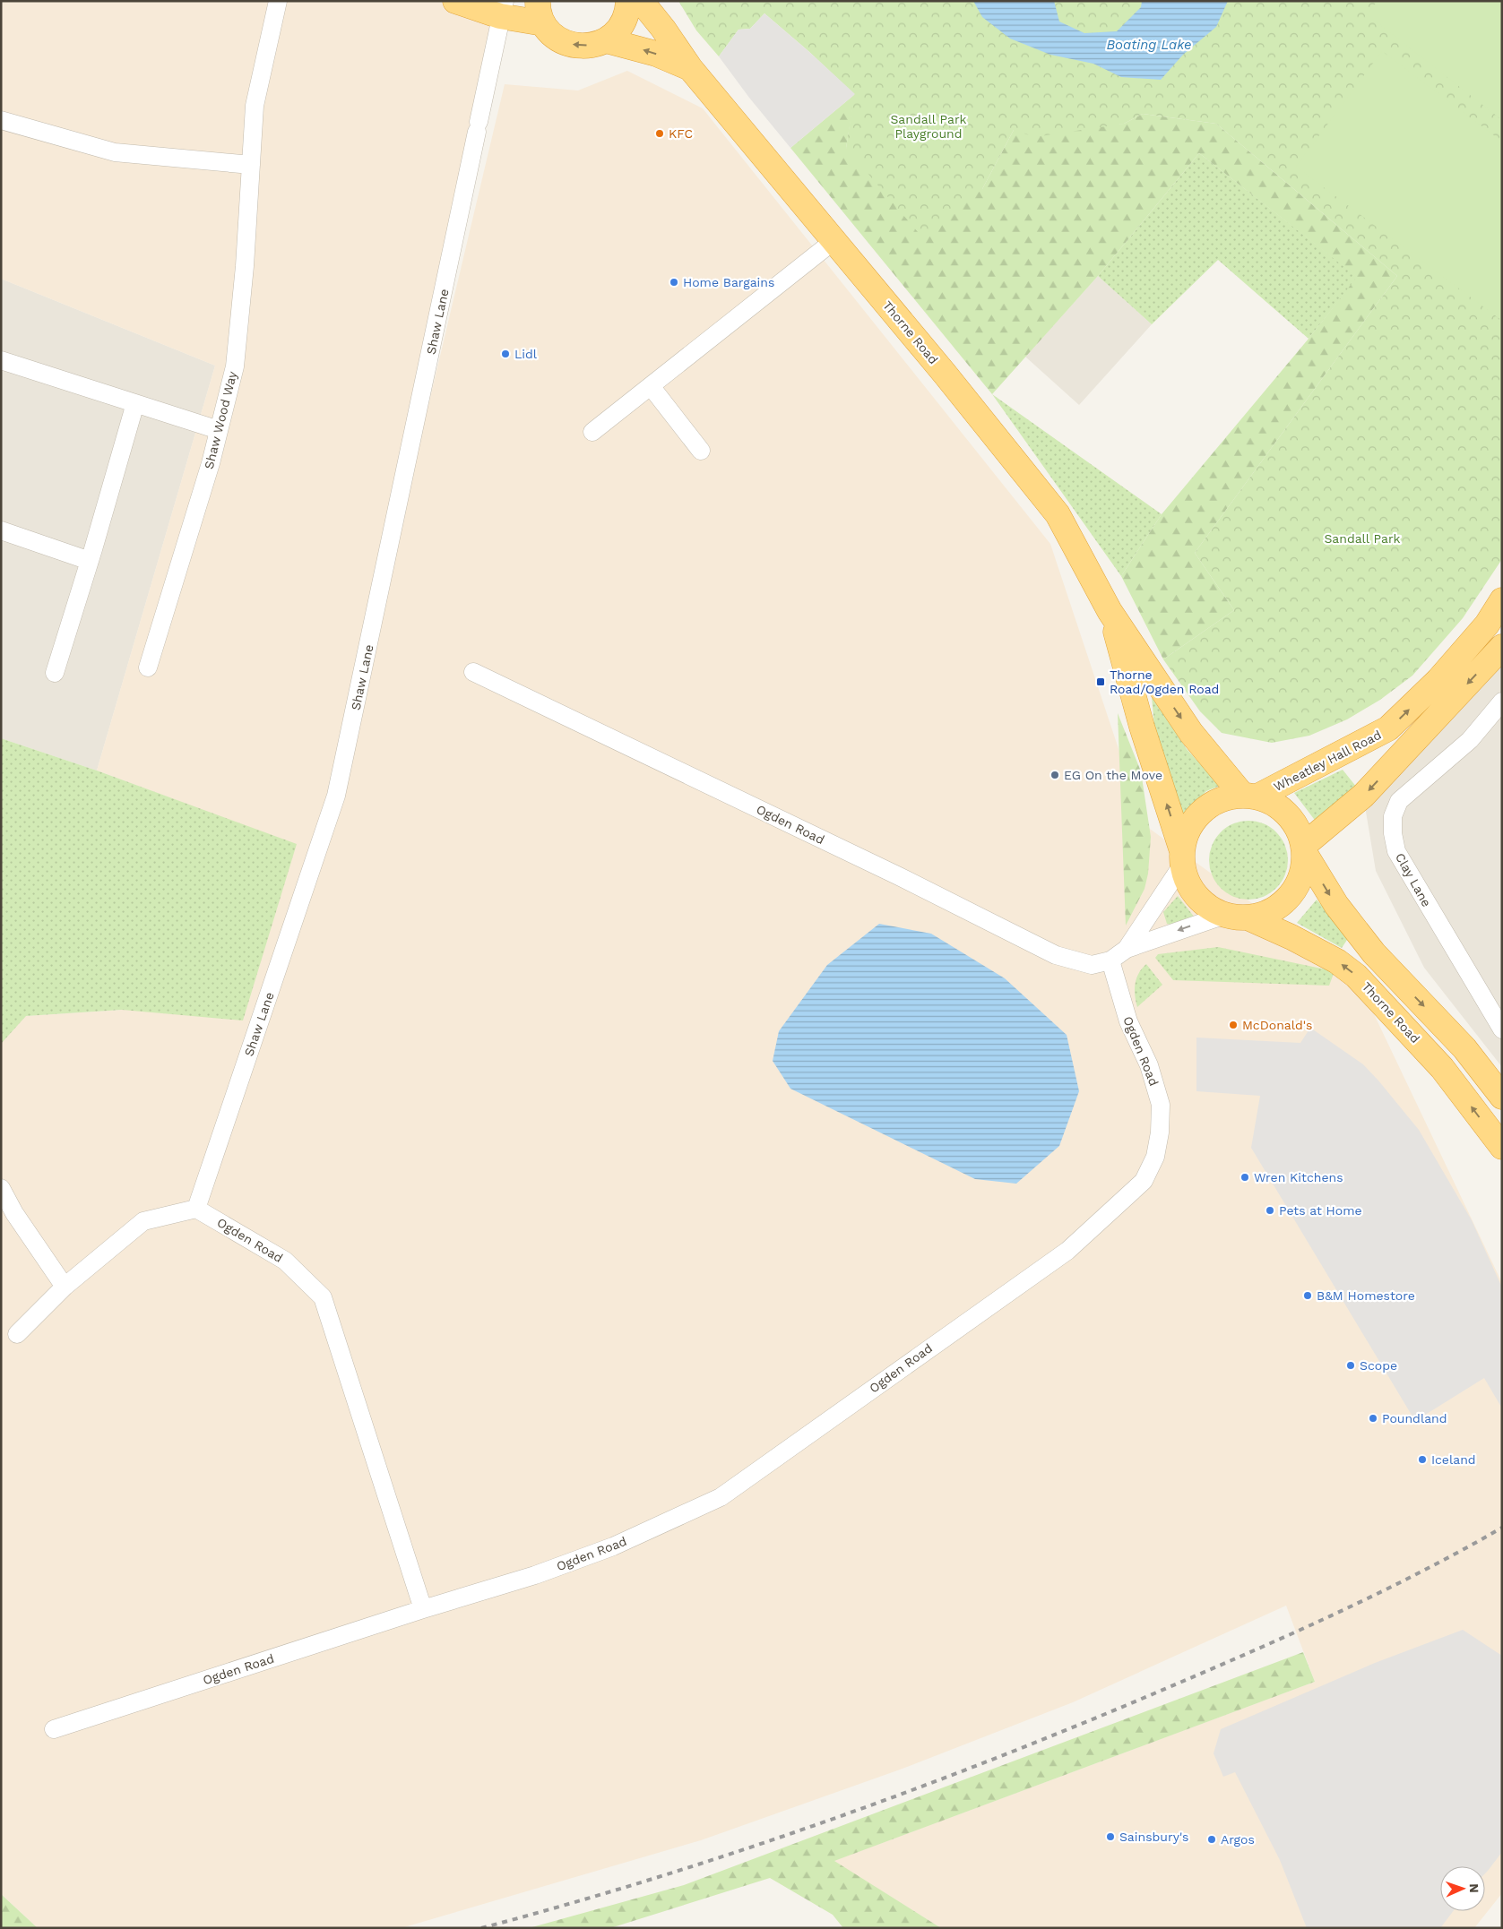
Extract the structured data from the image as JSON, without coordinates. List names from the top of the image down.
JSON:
{
  "streets": {
    "highway": ["Thorne Road", "Wheatley Hall Road"],
    "street": [
      "Shaw Lane",
      "Shaw Wood Way",
      "Ogden Road",
      "Clay Lane"
    ]
  },
  "crossings": [
    ["Shaw Lane", "Ogden Road"],
    ["Thorne Road", "Wheatley Hall Road"],
    ["Thorne Road", "Ogden Road"],
    ["Wheatley Hall Road", "Ogden Road"]
  ],
  "water": ["Boating Lake"],
  "parks": ["Sandall Park Playground", "Sandall Park"],
  "places": {
    "other": [
      "KFC",
      "Home Bargains",
      "Lidl",
      "EG On the Move",
      "McDonald's",
      "Wren Kitchens",
      "Pets at Home",
      "B&M Homestore",
      "Scope",
      "Poundland",
      "Iceland",
      "Sainsbury's",
      "Argos"
    ],
    "transit": ["Thorne Road/Ogden Road"]
  },
  "north": "right"
}
